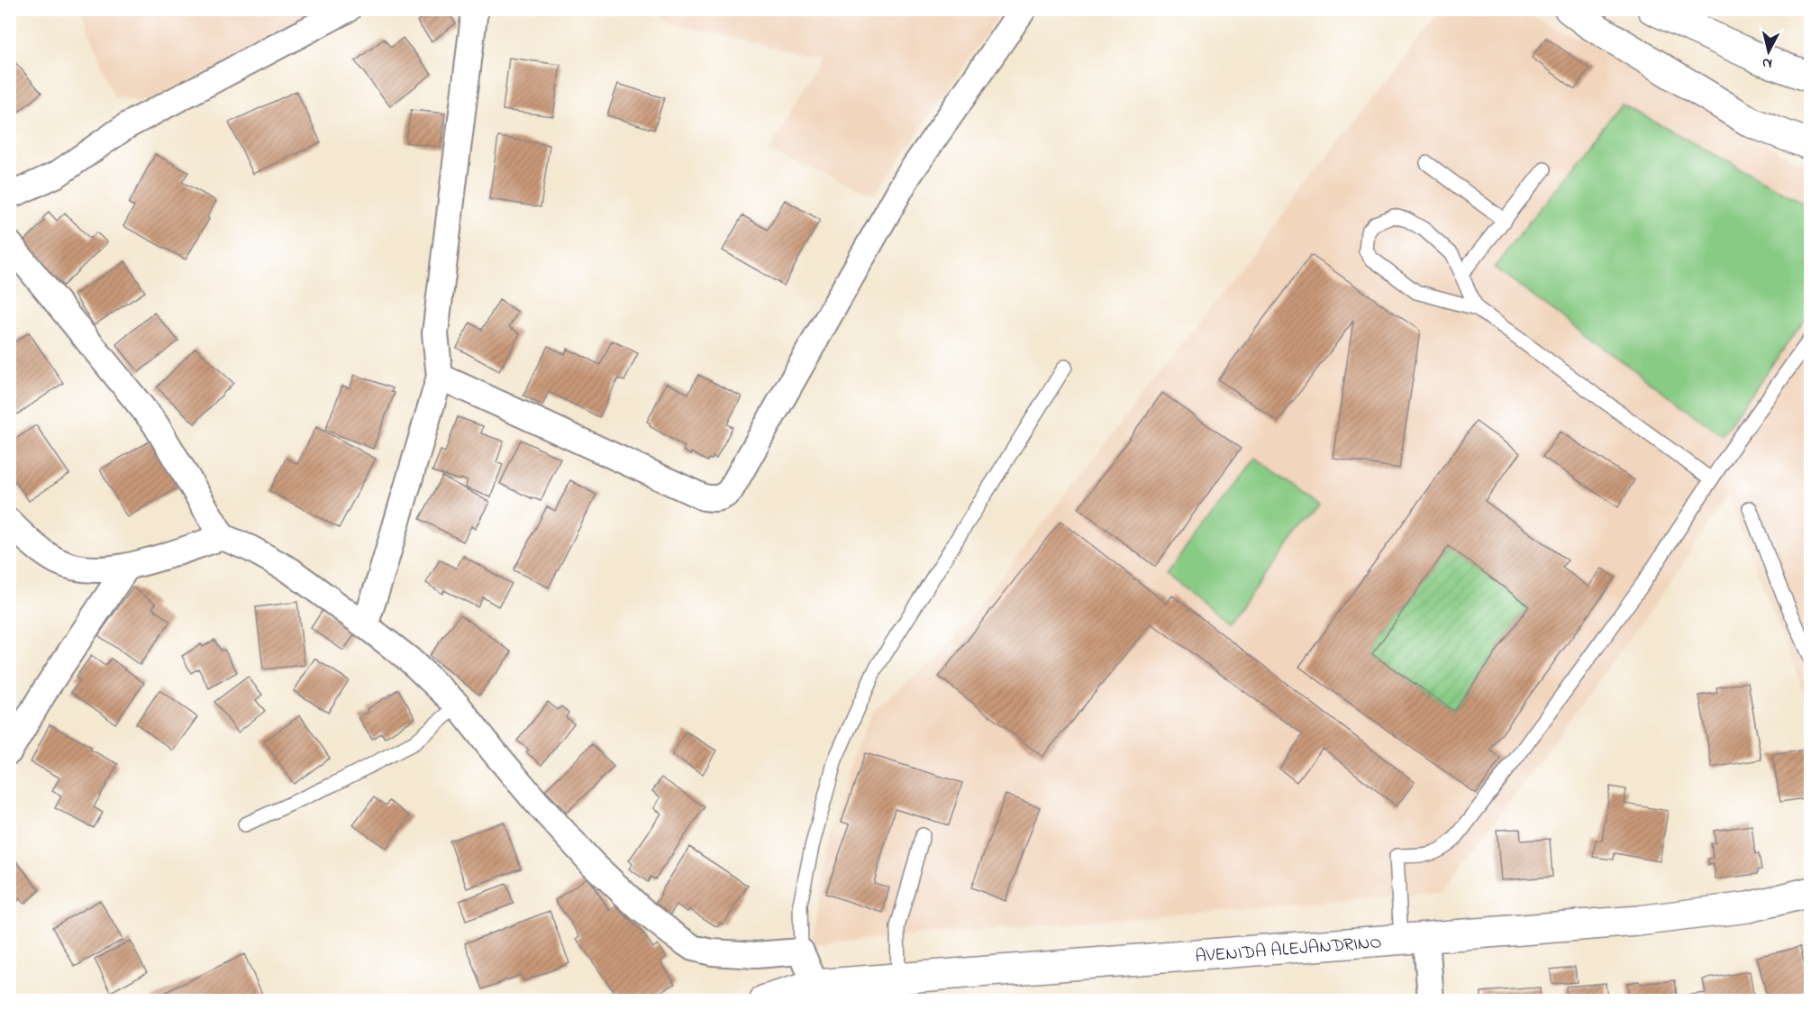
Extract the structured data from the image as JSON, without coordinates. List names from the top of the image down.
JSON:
{
  "streets": {
    "street": ["AVENIDA ALEJANDRINO"]
  },
  "north": "bottom"
}
